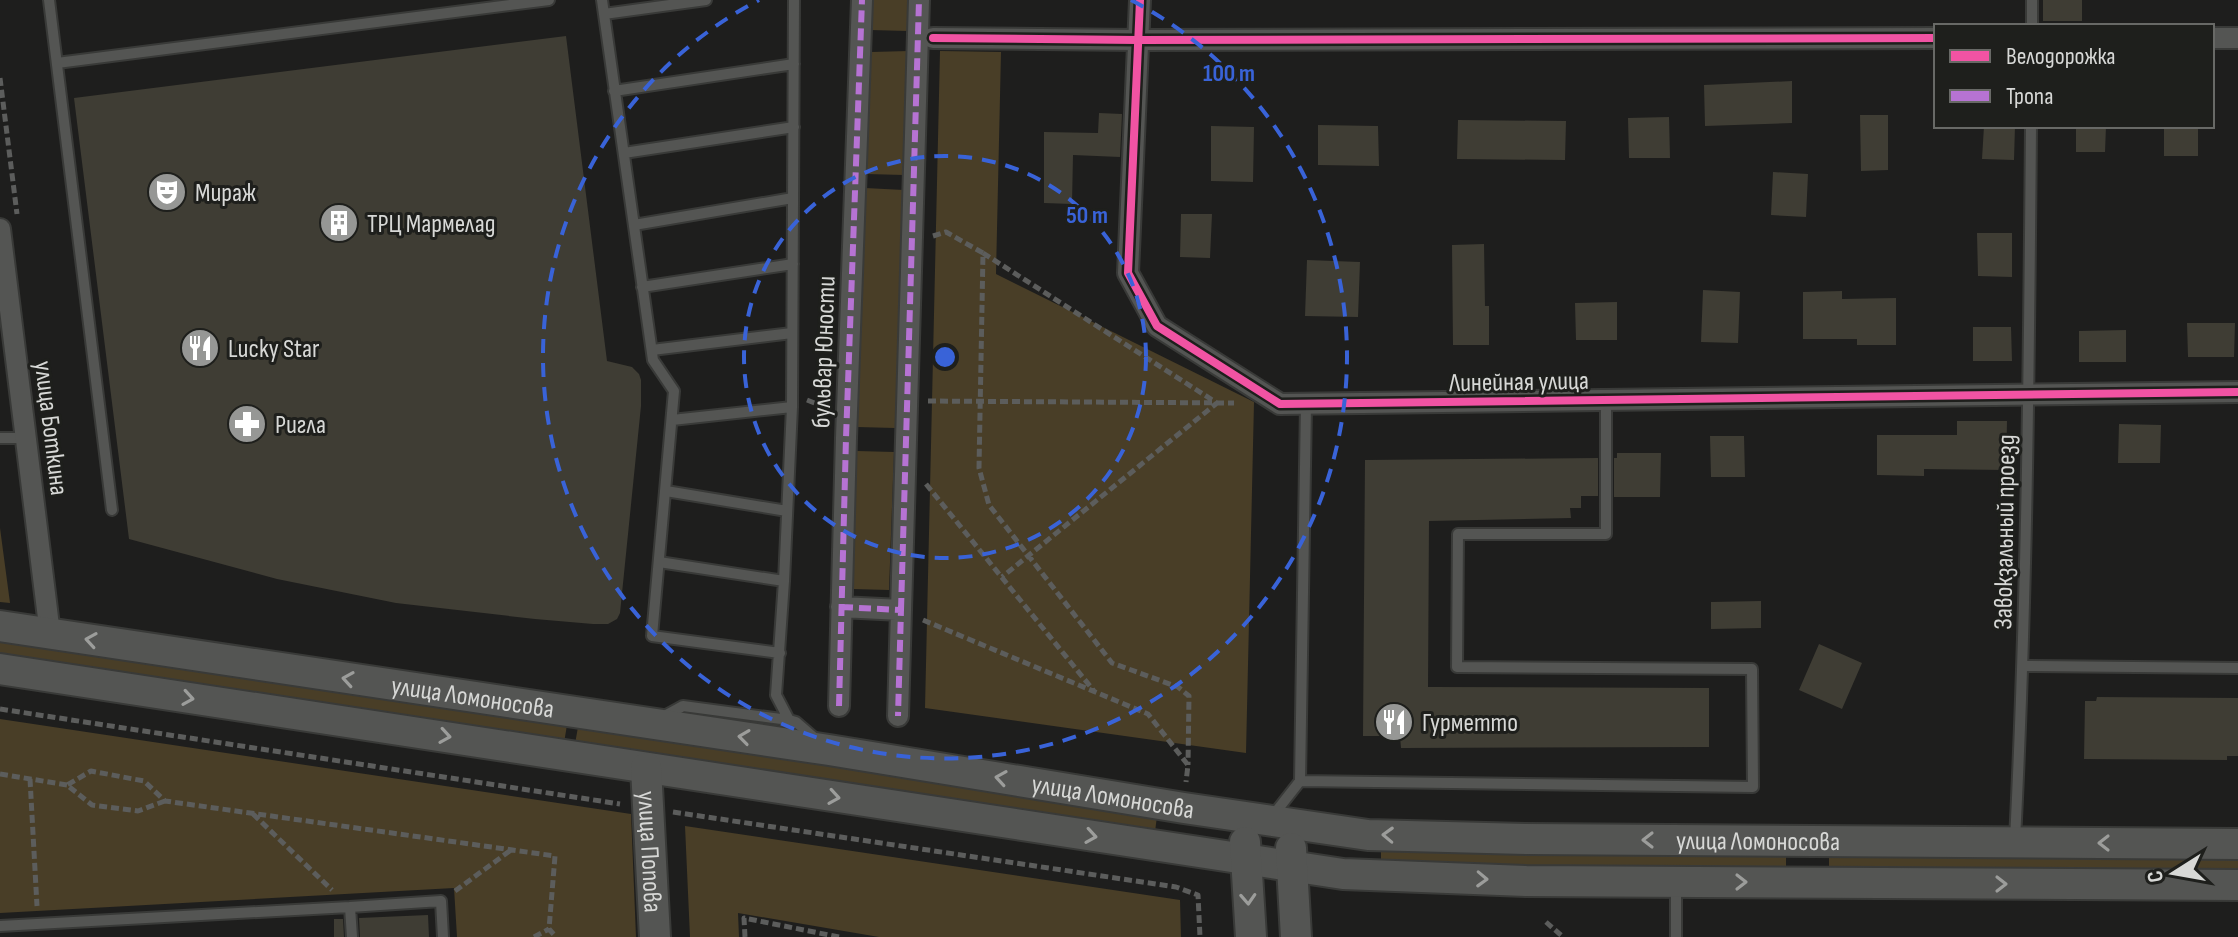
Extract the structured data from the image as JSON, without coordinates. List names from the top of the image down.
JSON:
{
  "streets": {
    "main road": ["улица Ломоносова", "улица Попова"],
    "street": ["бульвар Юности", "Линейная улица", "улица Боткина"],
    "lane": ["Завокзальный проезд"]
  },
  "crossings": [
    ["Линейная улица", "Завокзальный проезд"],
    ["улица Боткина", "улица Ломоносова"],
    ["Завокзальный проезд", "улица Ломоносова"],
    ["улица Ломоносова", "улица Попова"]
  ],
  "places": {
    "theatre": ["Мираж"],
    "building": ["ТРЦ Мармелад"],
    "restaurant": ["Lucky Star", "Гурметто"],
    "pharmacy": ["Ригла"]
  },
  "legend": ["Велодорожка", "Тропа"],
  "north": "left",
  "rings": ["100 m", "50 m"]
}
